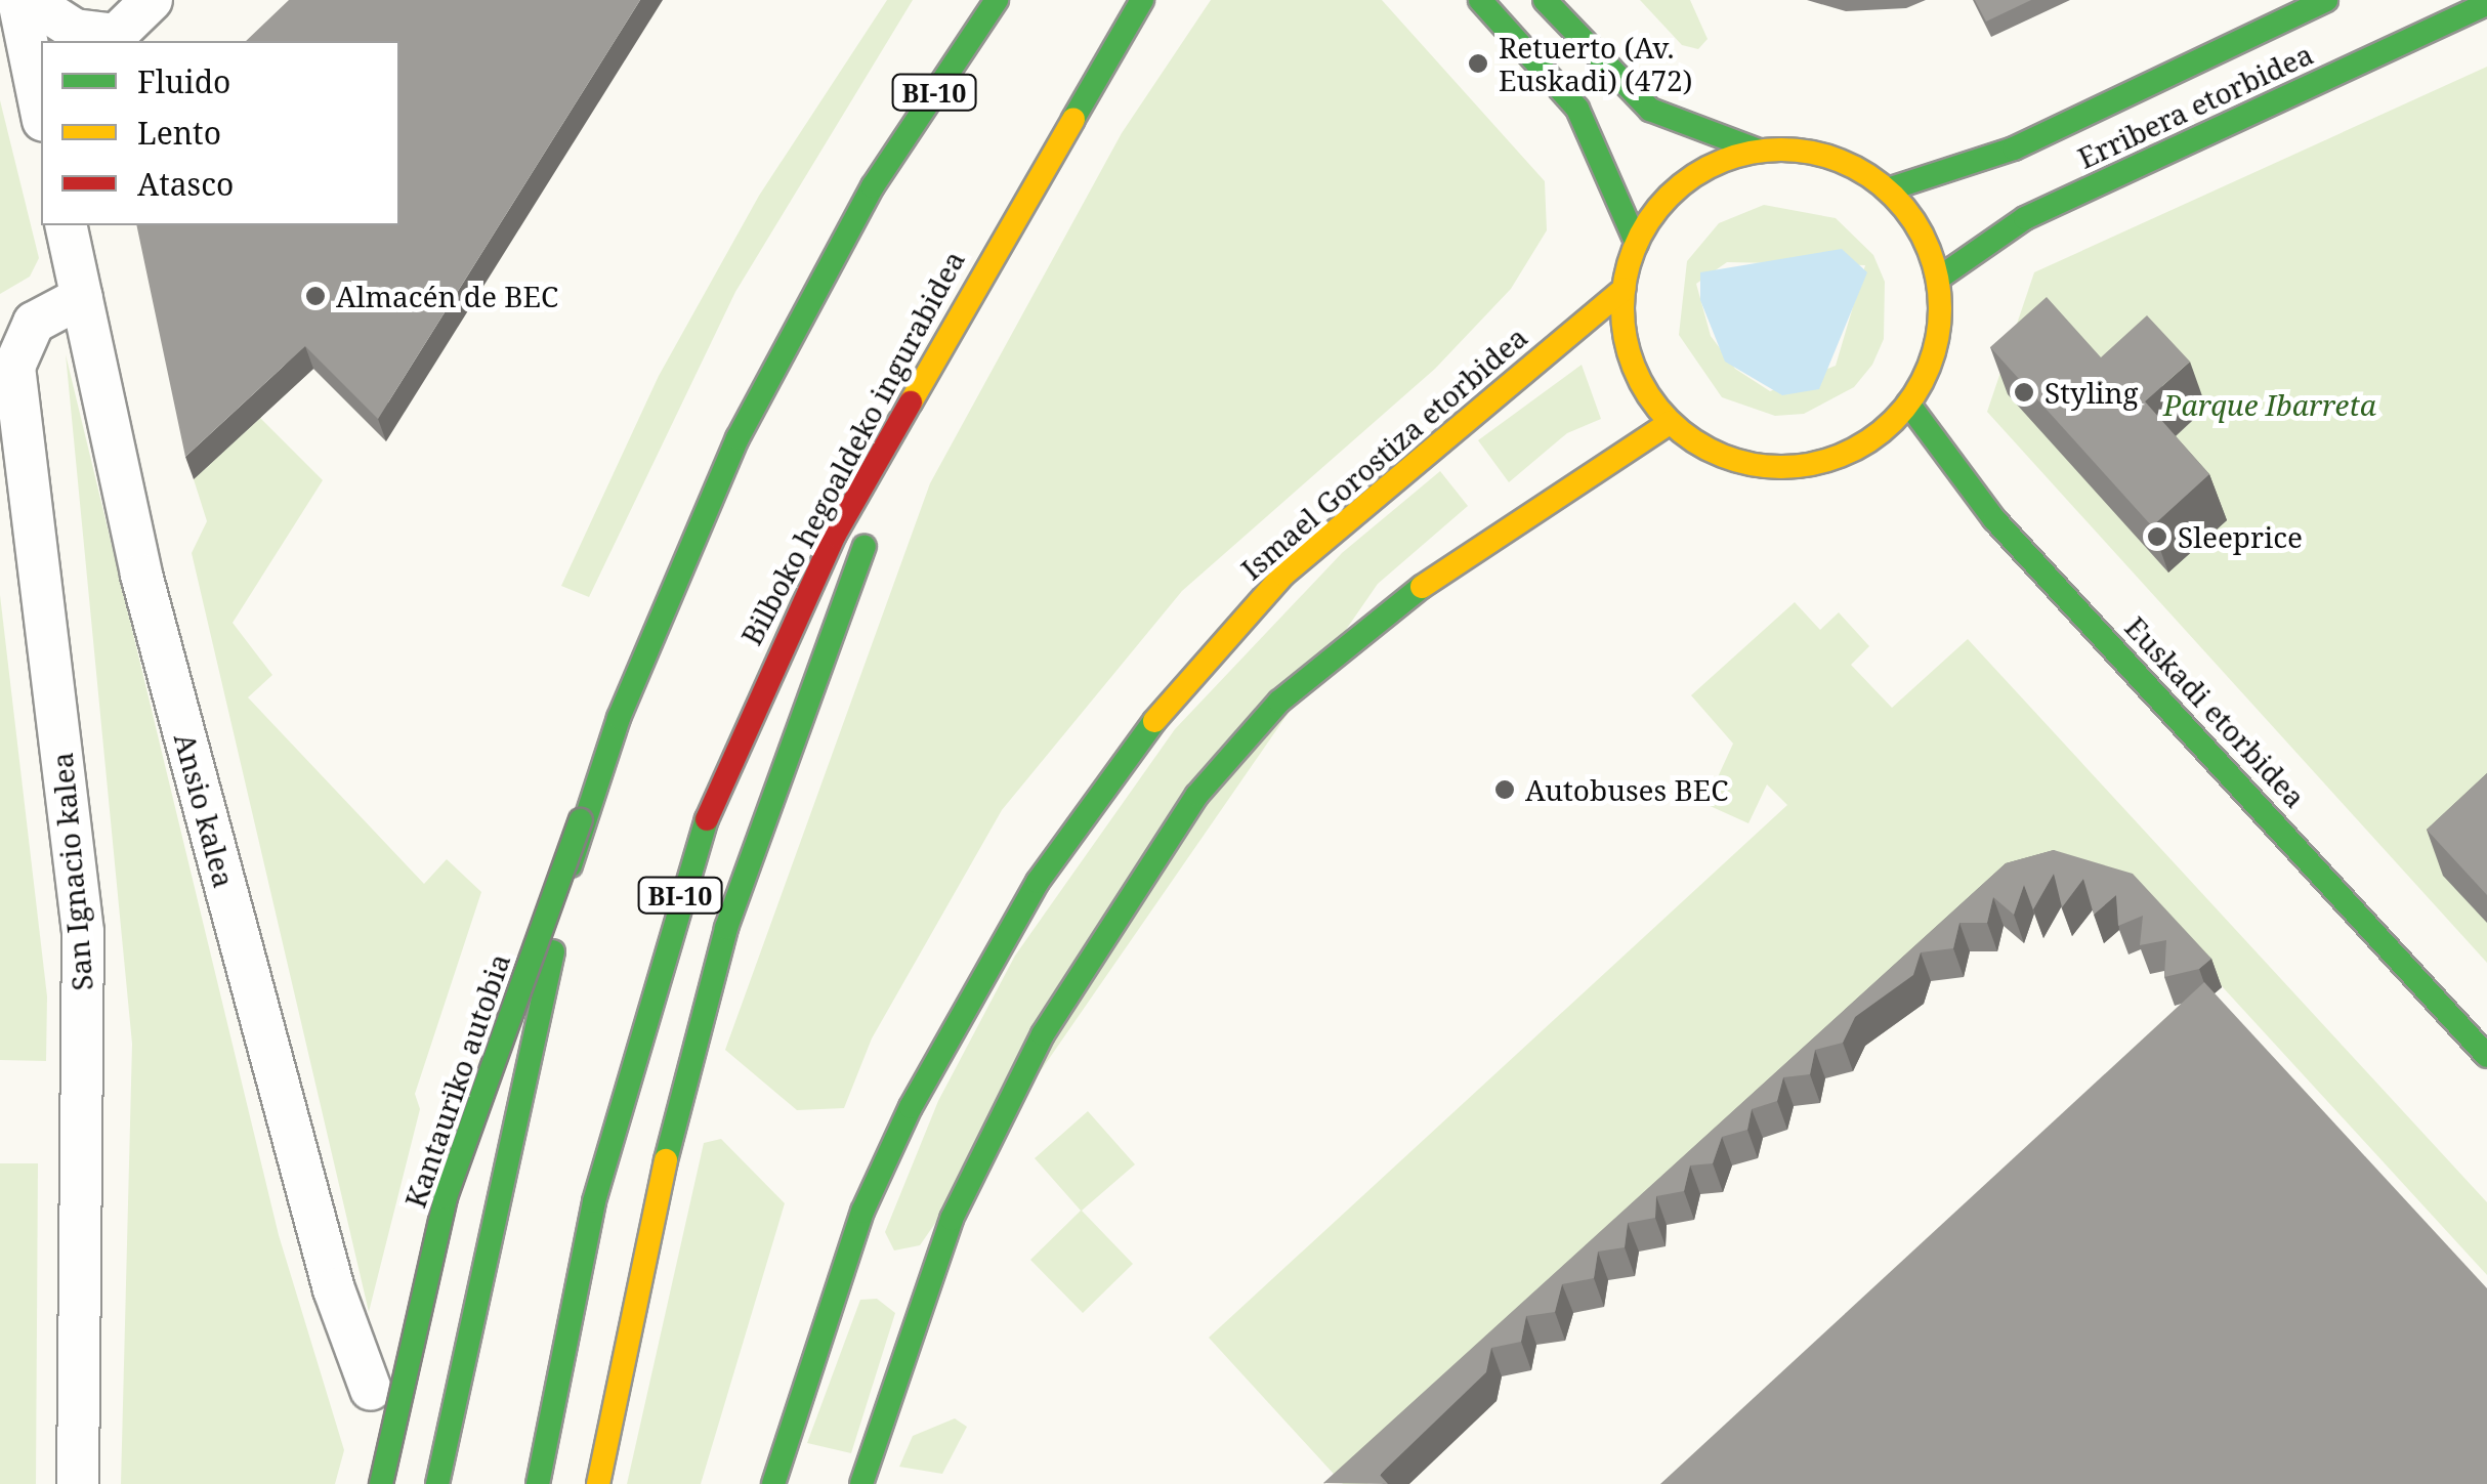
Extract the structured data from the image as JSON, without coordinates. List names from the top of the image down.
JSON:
{
  "streets": {
    "main road": [
      "BI-10",
      "Erribera etorbidea",
      "Bilboko hegoaldeko ingurabidea",
      "Ismael Gorostiza etorbidea",
      "Euskadi etorbidea",
      "Kantauriko autobia"
    ],
    "street": ["Ansio kalea", "San Ignacio kalea"]
  },
  "crossings": [
    ["BI-10", "Kantauriko autobia"],
    ["Erribera etorbidea", "Ismael Gorostiza etorbidea"],
    ["Erribera etorbidea", "Euskadi etorbidea"],
    ["Ismael Gorostiza etorbidea", "Euskadi etorbidea"],
    ["Ansio kalea", "San Ignacio kalea"]
  ],
  "parks": ["Parque Ibarreta"],
  "places": [
    "Retuerto (Av. Euskadi) (472)",
    "Almacén de BEC",
    "Styling",
    "Sleeprice",
    "Autobuses BEC"
  ],
  "legend": ["Fluido", "Lento", "Atasco"]
}
